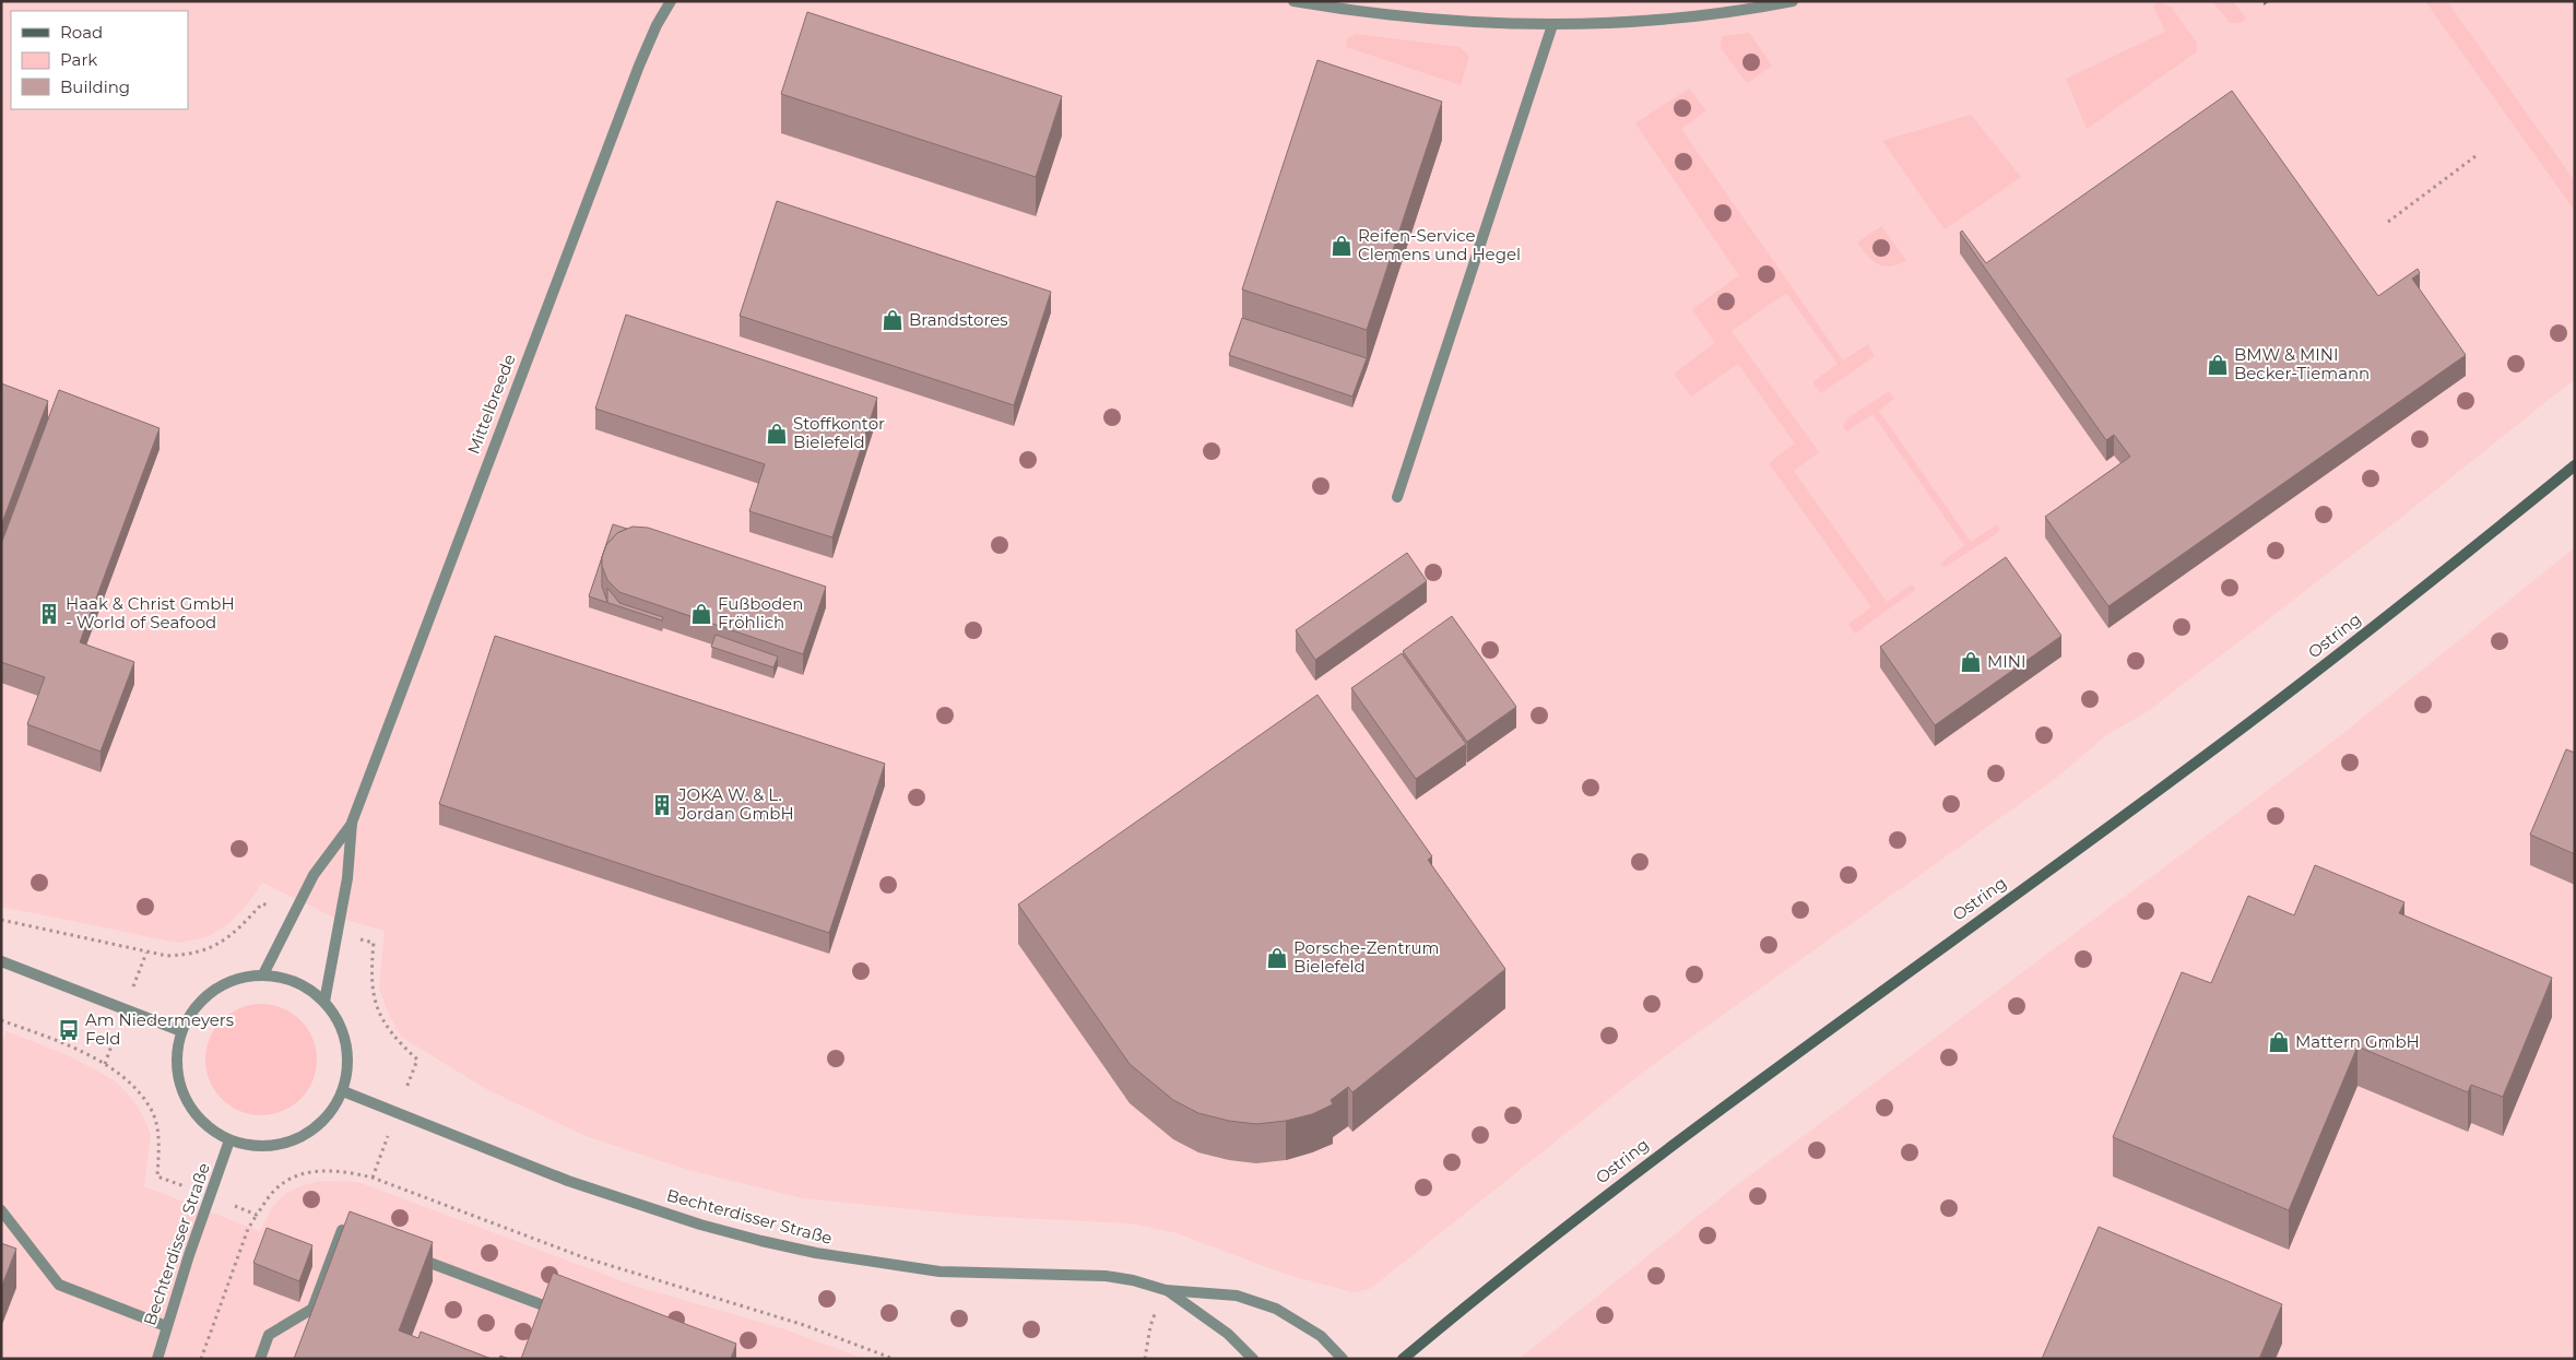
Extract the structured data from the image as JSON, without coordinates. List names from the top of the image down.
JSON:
{
  "streets": {
    "main road": ["Ostring"],
    "street": ["Mittelbreede", "Bechterdisser Straße"]
  },
  "places": {
    "shop": [
      "Reifen-Service Clemens und Hegel",
      "Brandstores",
      "BMW & MINI Becker-Tiemann",
      "Stoffkontor Bielefeld",
      "Fußboden Fröhlich",
      "MINI",
      "Porsche-Zentrum Bielefeld",
      "Mattern GmbH"
    ],
    "building": ["Haak & Christ GmbH - World of Seafood", "JOKA W. & L. Jordan GmbH"],
    "bus stop": ["Am Niedermeyers Feld"]
  },
  "legend": ["Road", "Park", "Building"]
}
